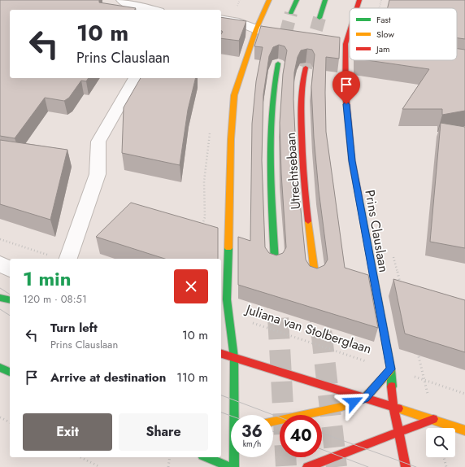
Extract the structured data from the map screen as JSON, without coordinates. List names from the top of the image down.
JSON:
{
  "streets": {
    "street": ["Utrechtsebaan", "Prins Clauslaan"],
    "path": ["Juliana van Stolberglaan"]
  },
  "crossings": [
    ["Prins Clauslaan", "Juliana van Stolberglaan"]
  ],
  "legend": ["Fast", "Slow", "Jam"],
  "page": {
    "turn": ["10 m", "Prins Clauslaan"],
    "heading": ["1 min", "120 m · 08:51"],
    "list": [
      {
        "name": "Turn left",
        "note": "Prins Clauslaan",
        "value": "10 m"
      },
      {
        "name": "Arrive at destination",
        "value": "110 m"
      }
    ],
    "buttons": ["Exit", "Share"],
    "speed": "36 km/h",
    "limit": "40"
  }
}
